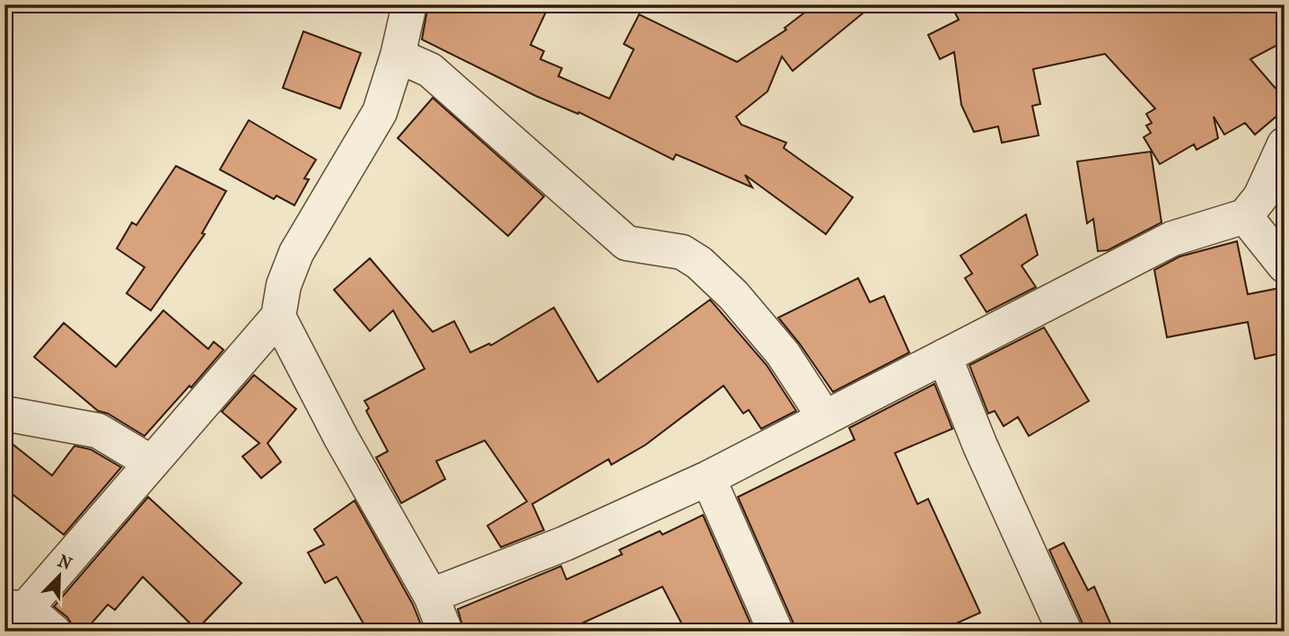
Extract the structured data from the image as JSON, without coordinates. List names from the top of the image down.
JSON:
{
  "north": "top right"
}
